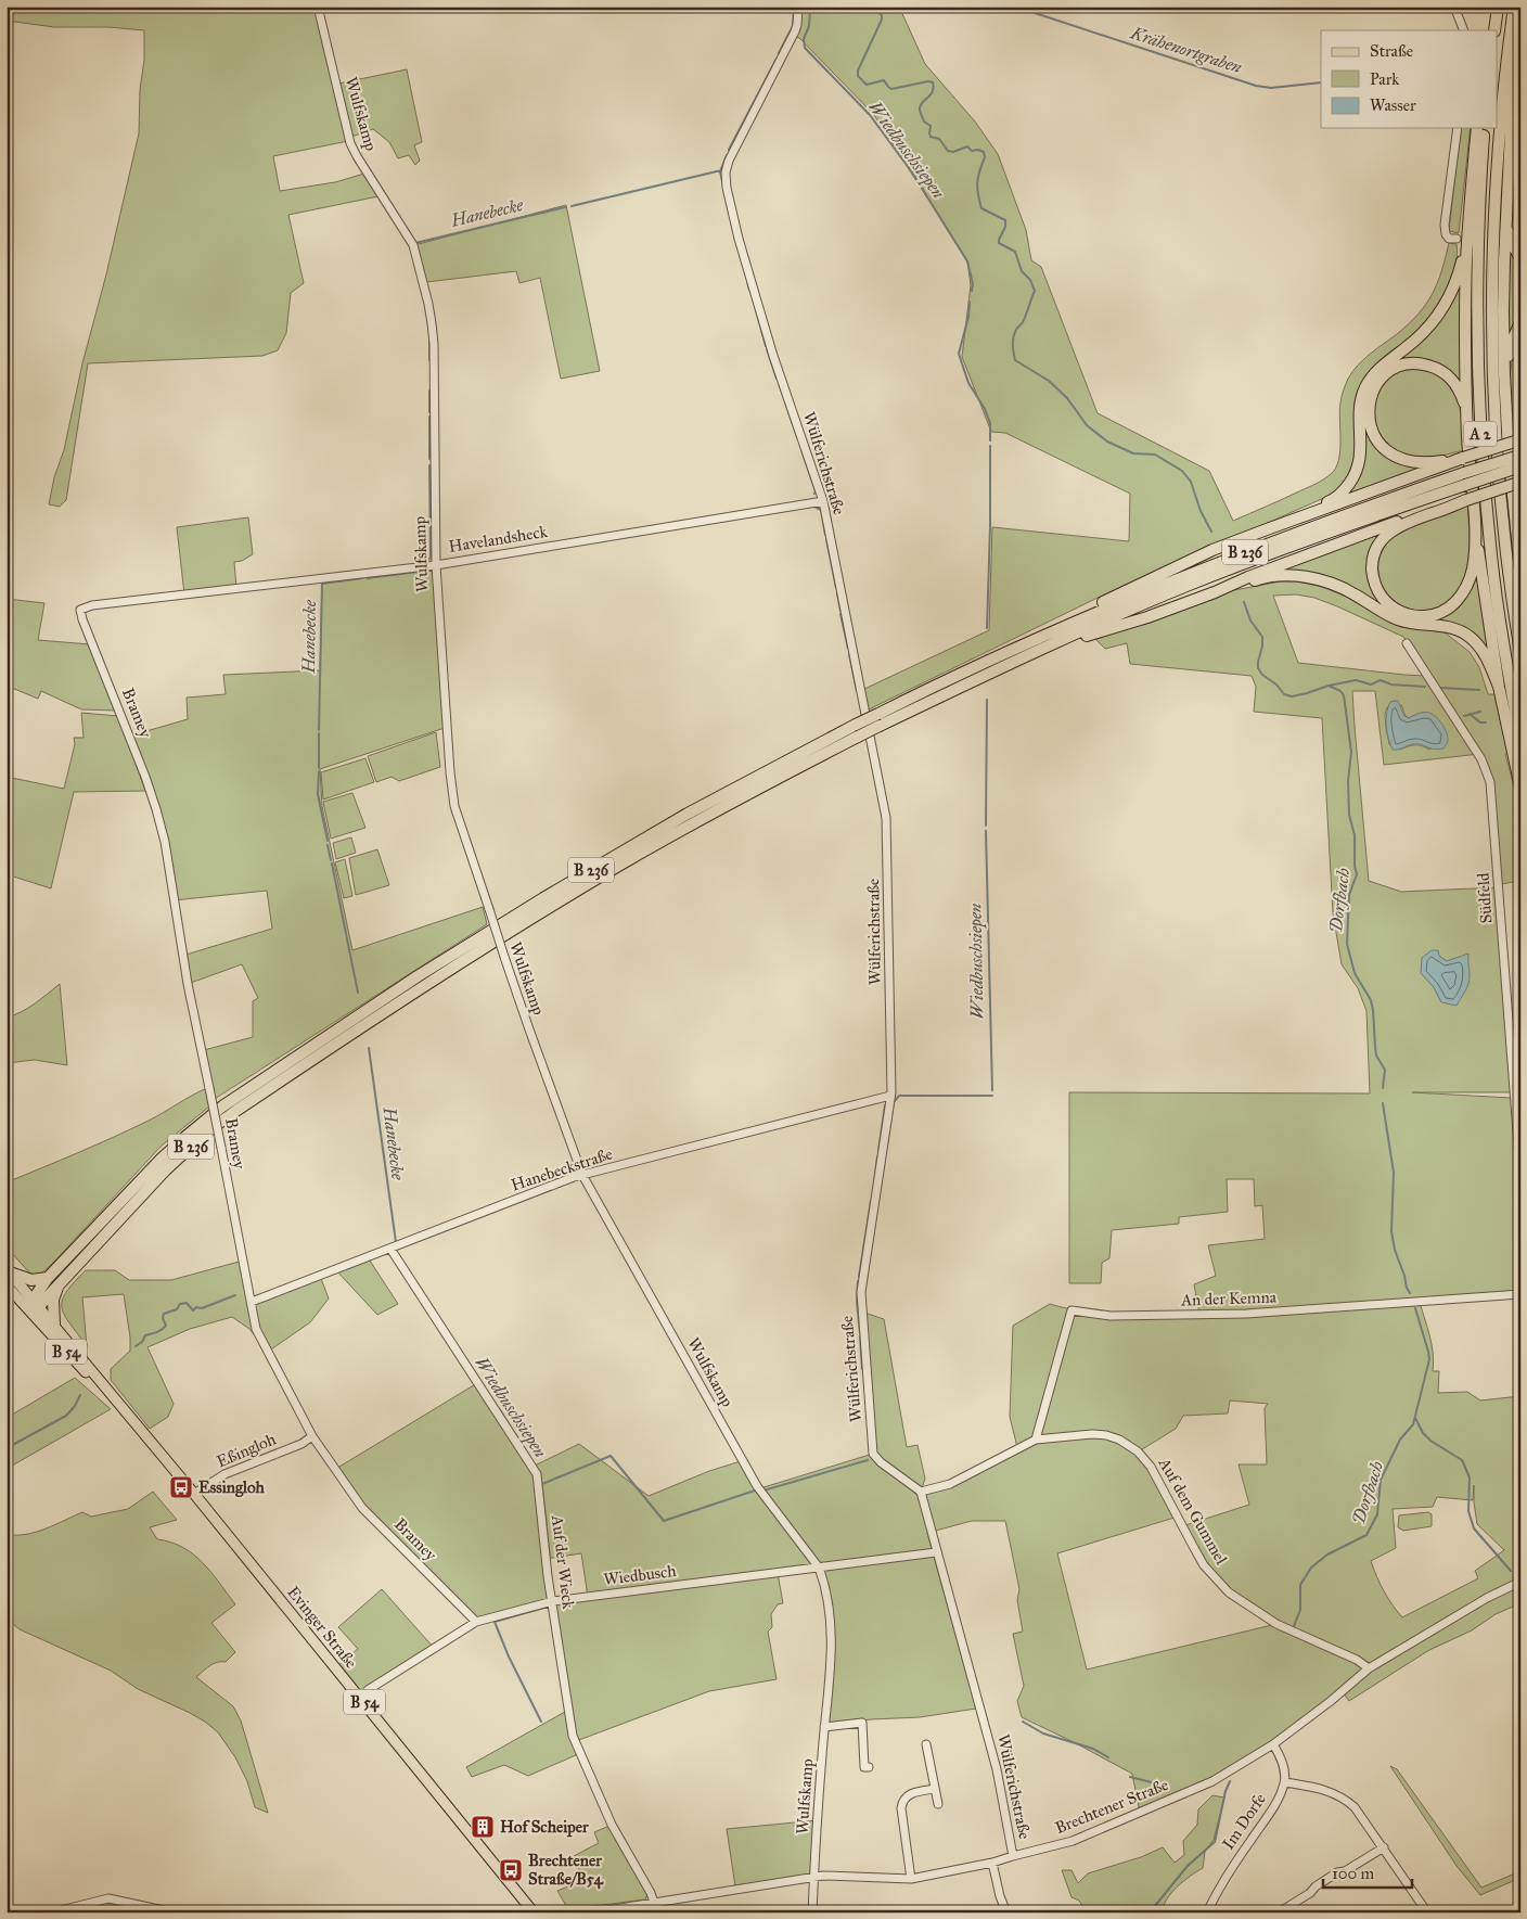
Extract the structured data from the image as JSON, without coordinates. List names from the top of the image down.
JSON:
{
  "streets": {
    "highway": ["A 2", "B 236"],
    "main road": ["B 54", "Evinger Straße"],
    "street": [
      "Wulfskamp",
      "Wülferichstraße",
      "Havelandsheck",
      "Bramey",
      "Südfeld",
      "Hanebeckstraße",
      "An der Kemna",
      "Eßingloh",
      "Auf dem Gummel",
      "Auf der Wieck",
      "Wiedbusch",
      "Brechtener Straße",
      "Im Dorfe"
    ]
  },
  "crossings": [
    ["Wulfskamp", "Havelandsheck"],
    ["Wulfskamp", "Hanebeckstraße"],
    ["Wulfskamp", "Wiedbusch"],
    ["Wulfskamp", "Brechtener Straße"],
    ["Wülferichstraße", "Havelandsheck"],
    ["Wülferichstraße", "Hanebeckstraße"],
    ["Wülferichstraße", "Auf dem Gummel"],
    ["Wülferichstraße", "Wiedbusch"],
    ["Wülferichstraße", "Brechtener Straße"],
    ["Havelandsheck", "Bramey"],
    ["B 236", "B 54"],
    ["Bramey", "Hanebeckstraße"],
    ["Bramey", "Eßingloh"],
    ["Bramey", "Wiedbusch"],
    ["Hanebeckstraße", "Auf der Wieck"],
    ["An der Kemna", "Auf dem Gummel"],
    ["B 54", "Evinger Straße"],
    ["Eßingloh", "Evinger Straße"],
    ["Auf dem Gummel", "Brechtener Straße"],
    ["Auf der Wieck", "Wiedbusch"],
    ["Auf der Wieck", "Brechtener Straße"],
    ["Brechtener Straße", "Im Dorfe"]
  ],
  "water": [
    "Krähenortgraben",
    "Wiedbuschsiepen",
    "Hanebecke",
    "Dorfbach"
  ],
  "places": {
    "bus stop": ["Essingloh", "Brechtener Straße/B54"],
    "building": ["Hof Scheiper"]
  },
  "legend": ["Straße", "Park", "Wasser"],
  "scale_bar": "100 m"
}
